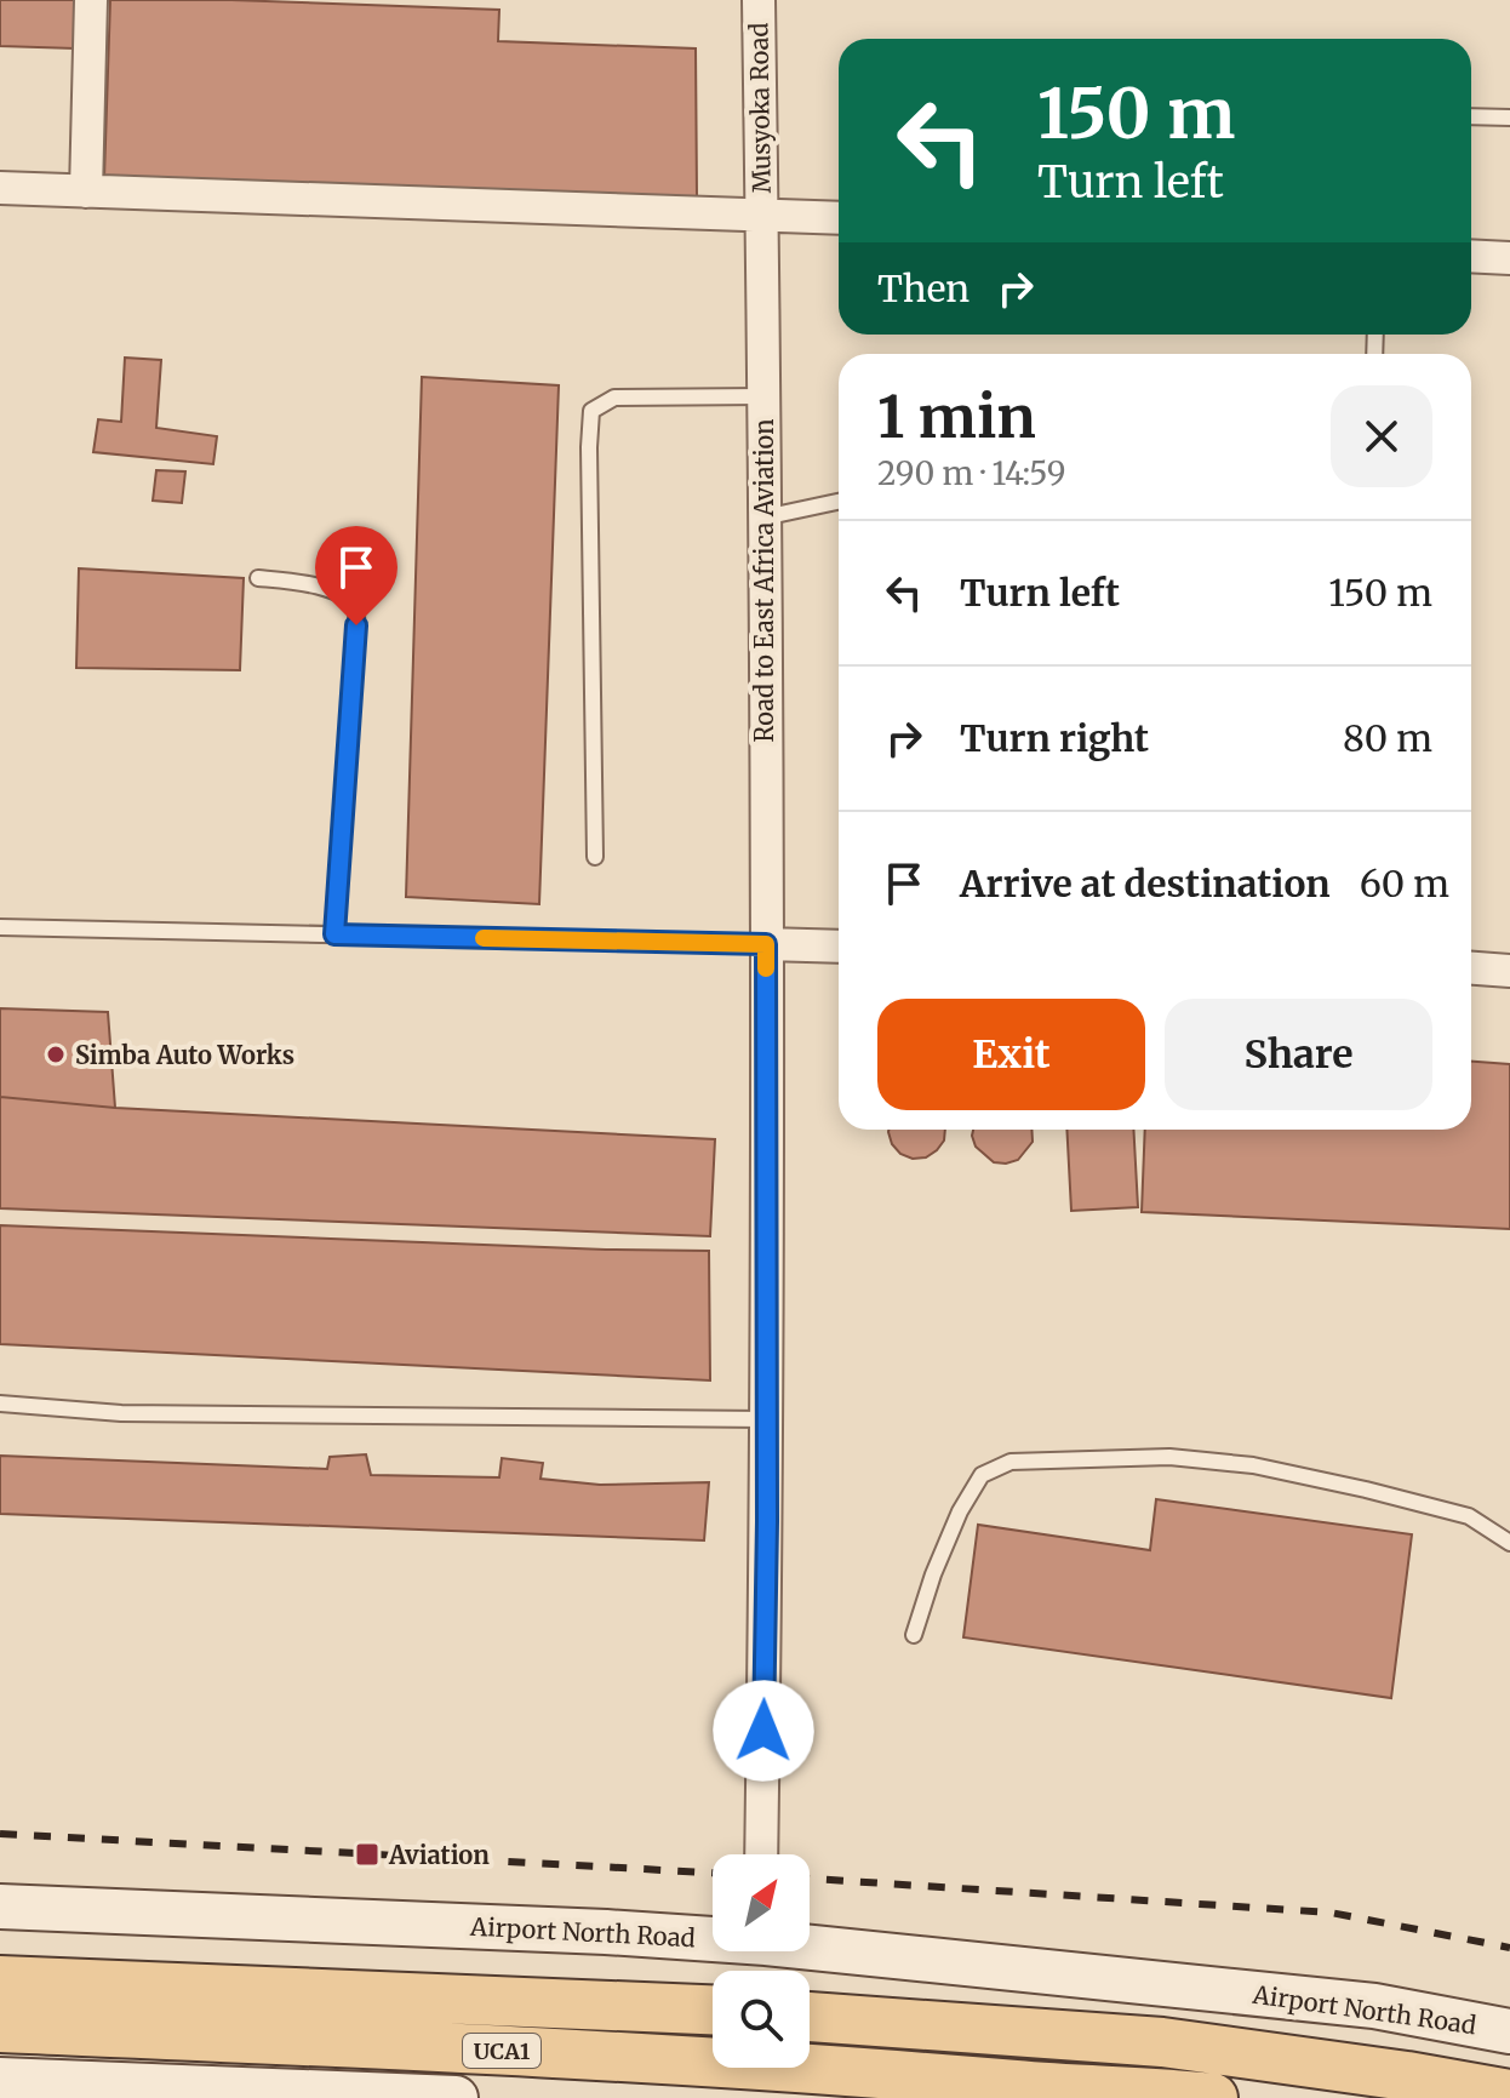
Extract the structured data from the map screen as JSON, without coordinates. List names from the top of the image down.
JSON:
{
  "streets": {
    "main road": ["Airport North Road", "UCA1"],
    "street": ["Musyoka Road", "Road to East Africa Aviation"]
  },
  "crossings": [
    ["Musyoka Road", "Road to East Africa Aviation"]
  ],
  "places": {
    "other": ["Simba Auto Works"],
    "transit": ["Aviation"]
  },
  "north": "top right",
  "page": {
    "turn": ["150 m", "Turn left"],
    "then": "Then",
    "heading": ["1 min", "290 m · 14:59"],
    "list": [
      {
        "name": "Turn left",
        "value": "150 m"
      },
      {
        "name": "Turn right",
        "value": "80 m"
      },
      {
        "name": "Arrive at destination",
        "value": "60 m"
      }
    ],
    "buttons": ["Exit", "Share"]
  }
}
